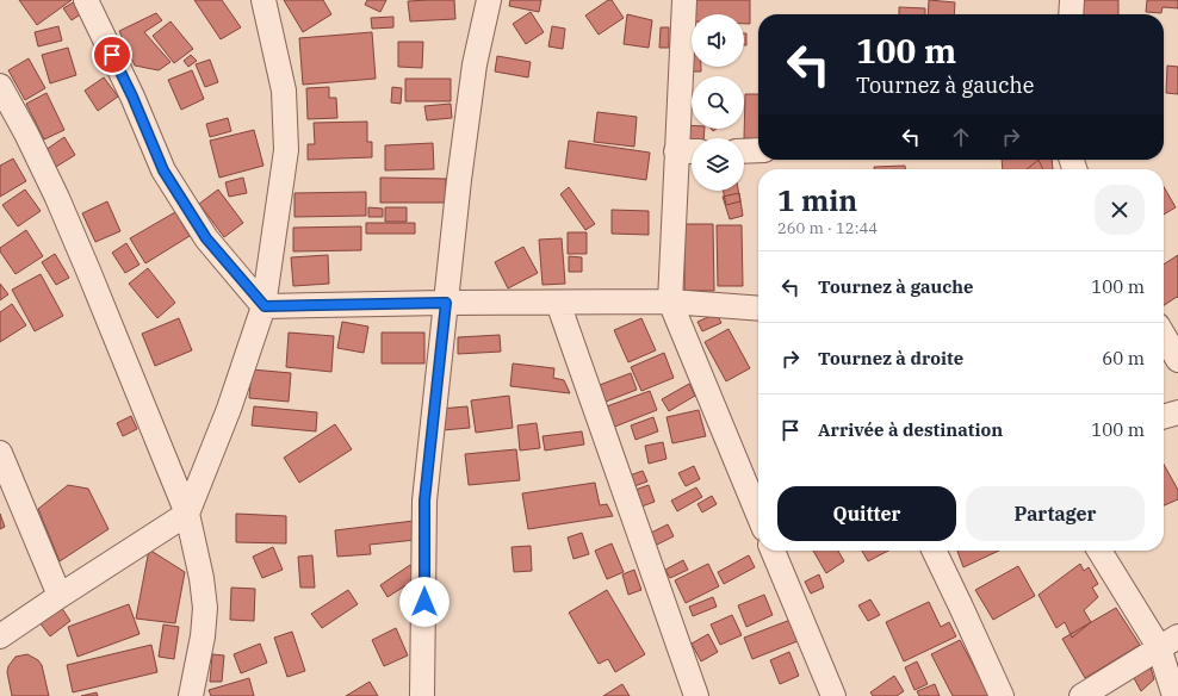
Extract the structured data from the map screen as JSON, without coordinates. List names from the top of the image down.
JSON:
{
  "page": {
    "turn": ["100 m", "Tournez à gauche"],
    "heading": ["1 min", "260 m · 12:44"],
    "list": [
      {
        "name": "Tournez à gauche",
        "value": "100 m"
      },
      {
        "name": "Tournez à droite",
        "value": "60 m"
      },
      {
        "name": "Arrivée à destination",
        "value": "100 m"
      }
    ],
    "buttons": ["Quitter", "Partager"]
  }
}
